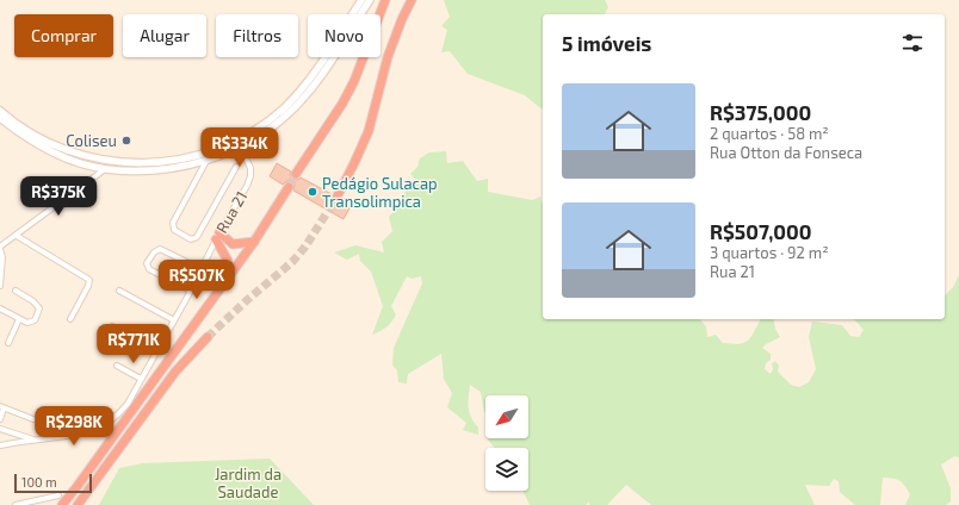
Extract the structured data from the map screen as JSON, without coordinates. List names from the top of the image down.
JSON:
{
  "streets": {
    "street": ["Rua 21"]
  },
  "parks": ["Jardim da Saudade"],
  "places": ["Coliseu", "Pedágio Sulacap Transolimpica"],
  "scale_bar": "100 m",
  "north": "bottom left",
  "page": {
    "chip": [
      "Comprar",
      "Alugar",
      "Filtros",
      "Novo"
    ],
    "heading": "5 imóveis",
    "list": [
      {
        "name": "R$375,000",
        "note": "2 quartos · 58 m² · Rua Otton da Fonseca"
      },
      {
        "name": "R$507,000",
        "note": "3 quartos · 92 m² · Rua 21"
      }
    ],
    "price": [
      "R$334K",
      "R$375K",
      "R$507K",
      "R$771K",
      "R$298K"
    ],
    "scale": "100 m"
  }
}
